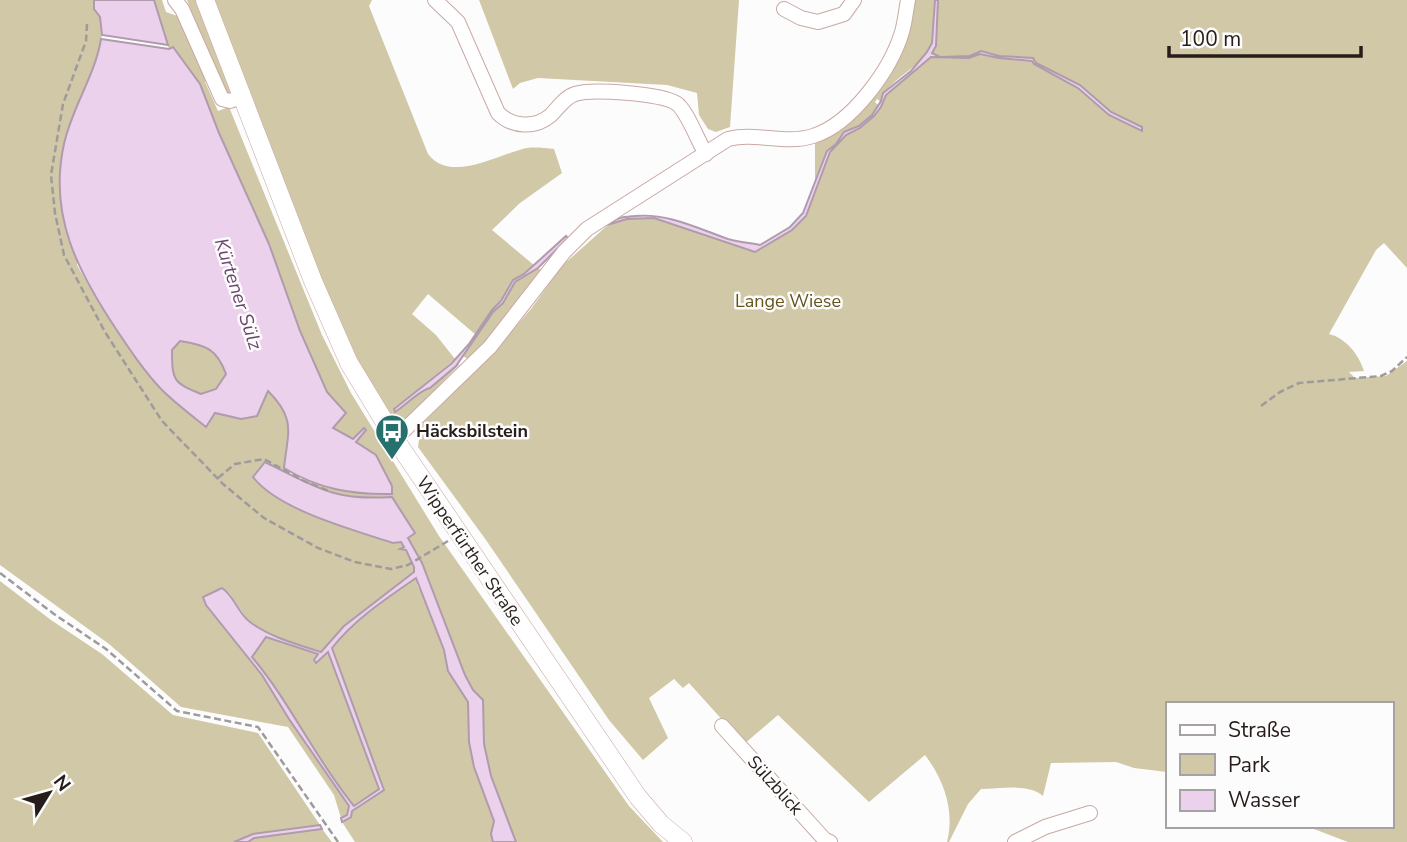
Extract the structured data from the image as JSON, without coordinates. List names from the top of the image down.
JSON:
{
  "streets": {
    "main road": ["Wipperfürther Straße"],
    "street": ["Sülzblick"]
  },
  "water": ["Kürtener Sülz"],
  "parks": ["Lange Wiese"],
  "places": {
    "bus stop": ["Häcksbilstein"]
  },
  "legend": ["Straße", "Park", "Wasser"],
  "scale_bar": "100 m",
  "north": "top right"
}
